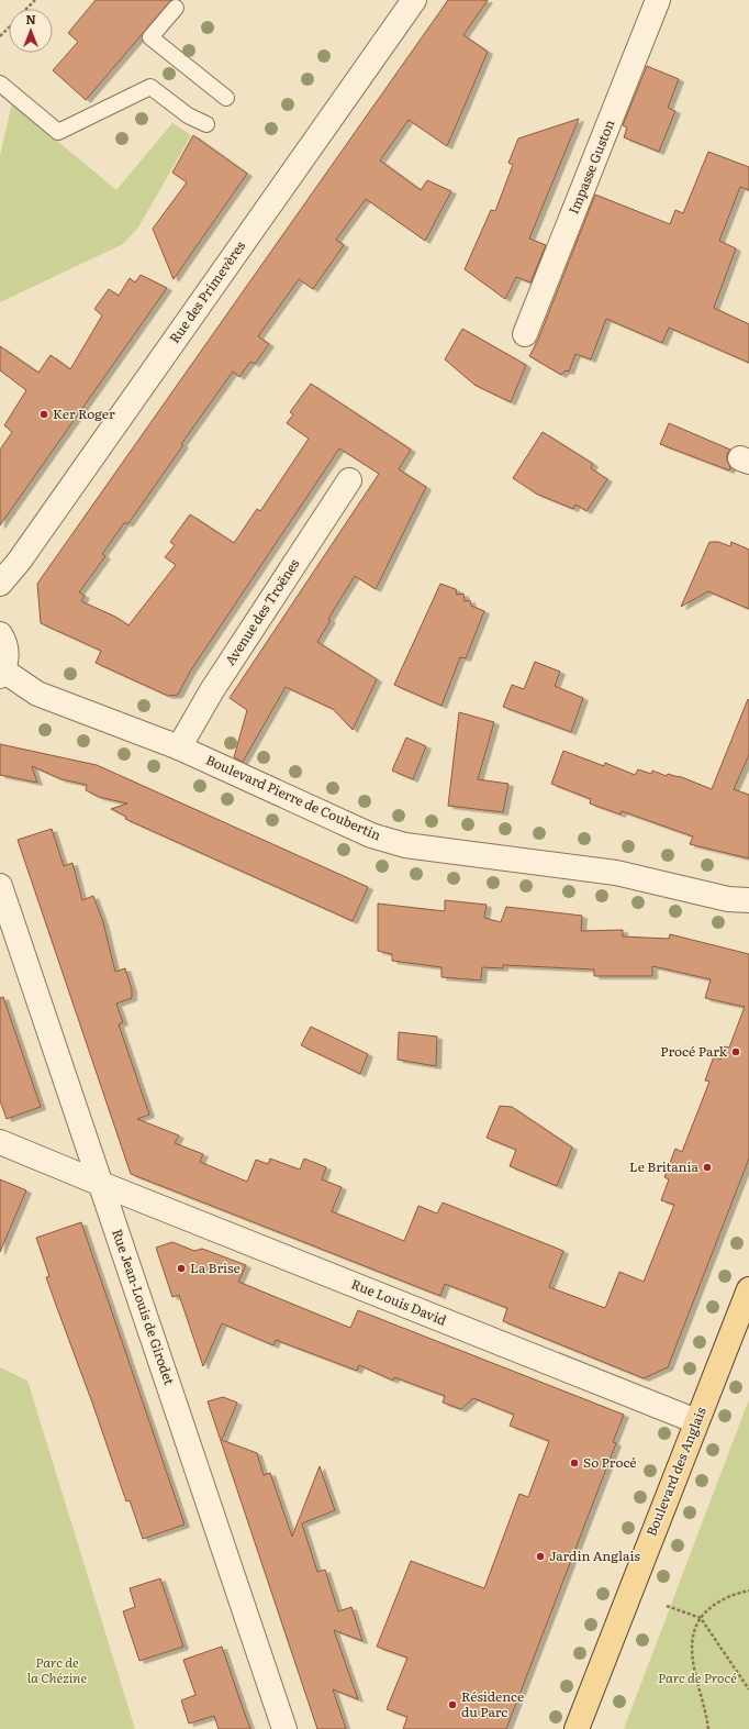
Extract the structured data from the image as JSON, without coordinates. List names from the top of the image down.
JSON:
{
  "streets": {
    "main road": ["Boulevard des Anglais"],
    "street": [
      "Impasse Guston",
      "Rue des Primevères",
      "Avenue des Troënes",
      "Boulevard Pierre de Coubertin",
      "Rue Louis David",
      "Rue Jean-Louis de Girodet"
    ]
  },
  "crossings": [
    ["Avenue des Troënes", "Boulevard Pierre de Coubertin"],
    ["Rue Louis David", "Rue Jean-Louis de Girodet"],
    ["Rue Louis David", "Boulevard des Anglais"]
  ],
  "parks": ["Parc de la Chézine", "Parc de Procé"],
  "places": [
    "Ker Roger",
    "Procé Park",
    "Le Britania",
    "La Brise",
    "So Procé",
    "Jardin Anglais",
    "Résidence du Parc"
  ],
  "north": "top"
}
